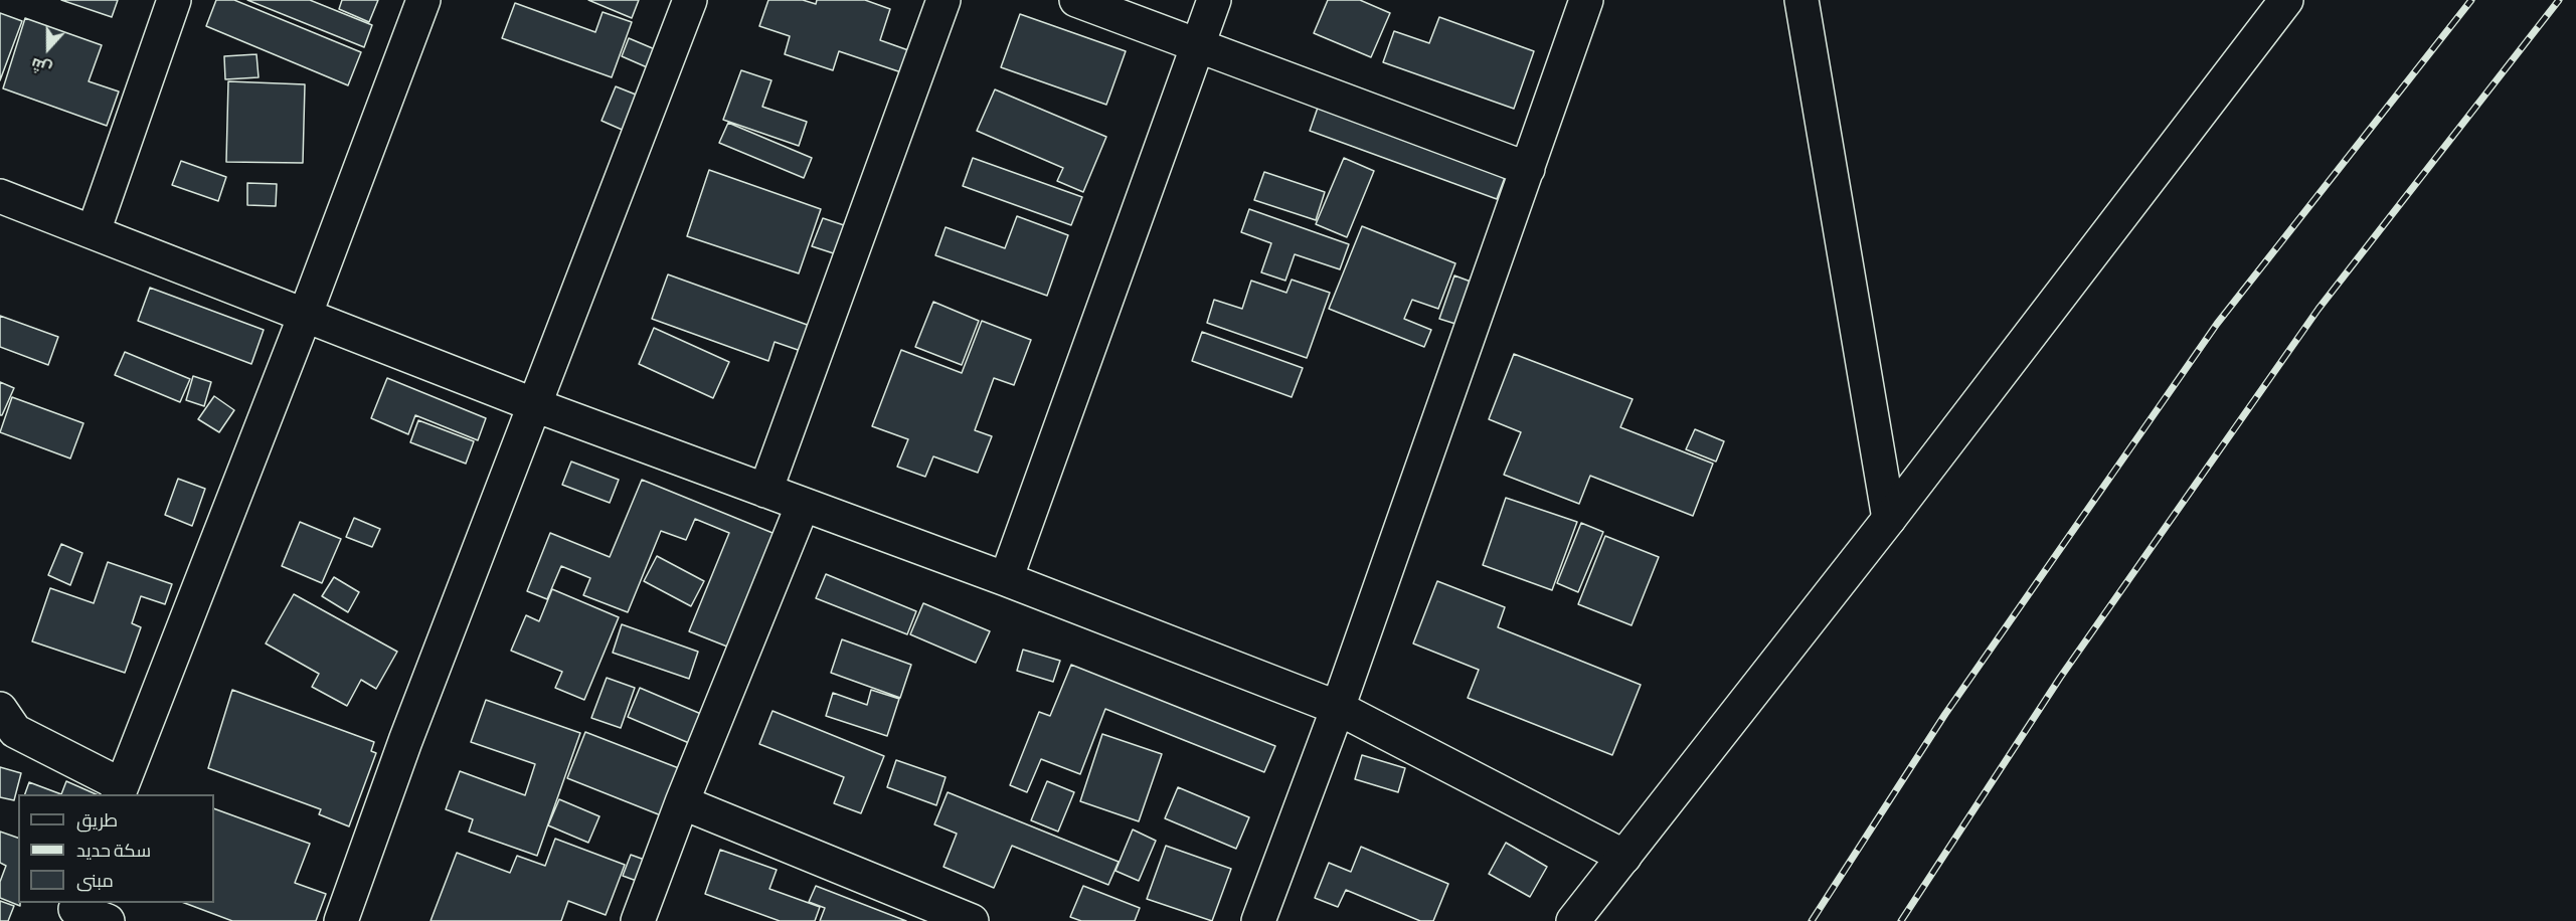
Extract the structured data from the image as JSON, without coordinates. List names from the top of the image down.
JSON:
{
  "legend": ["طريق", "سكة حديد", "مبنى"],
  "north": "bottom"
}
